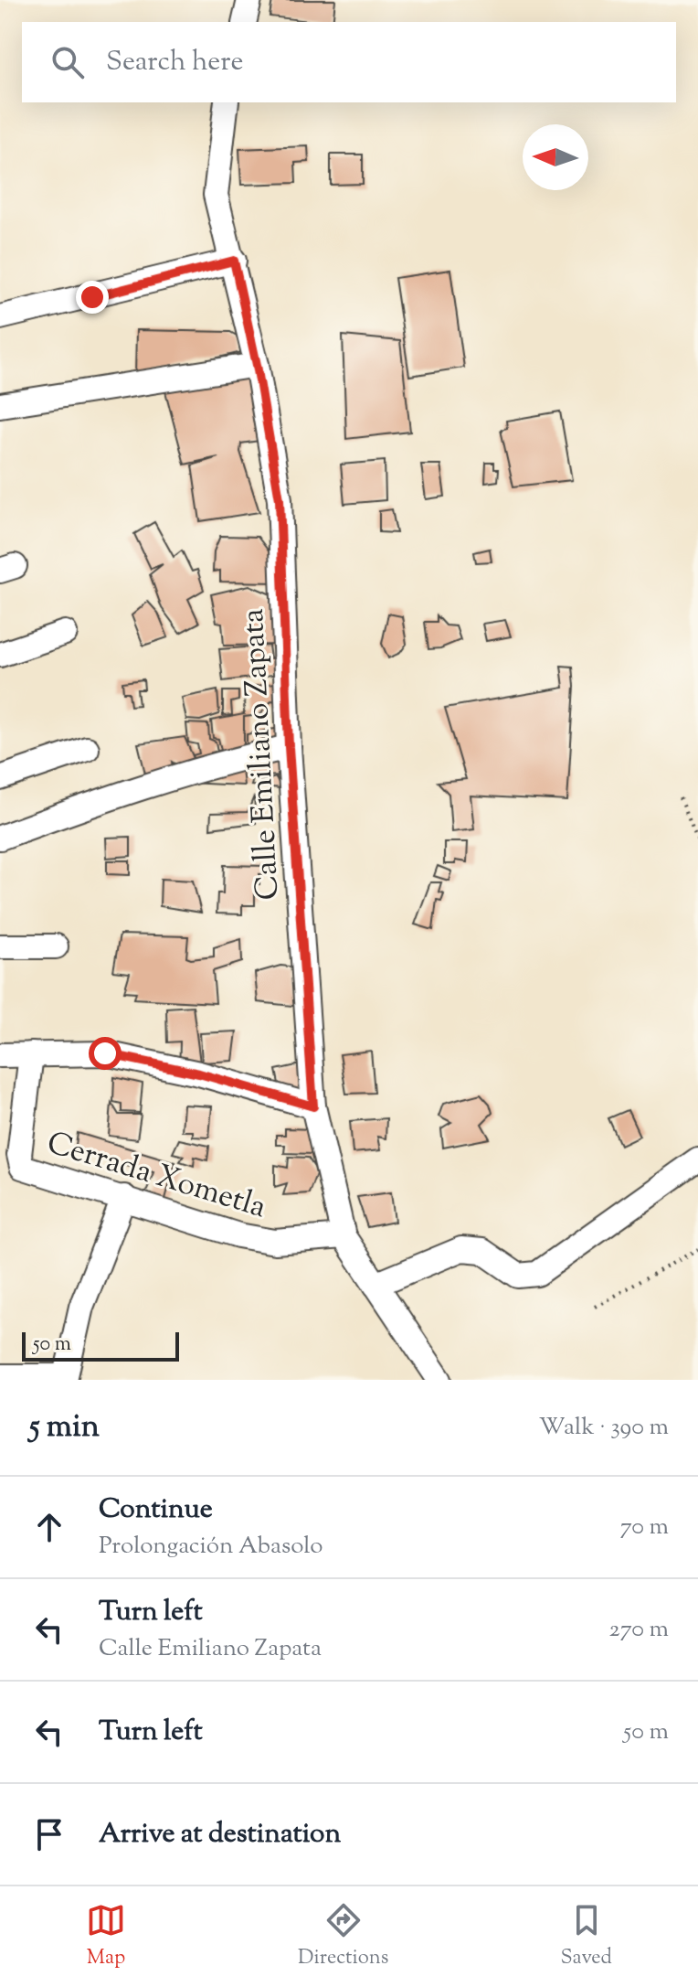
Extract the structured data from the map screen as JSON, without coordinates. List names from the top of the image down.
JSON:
{
  "streets": {
    "street": ["Calle Emiliano Zapata", "Cerrada Xometla"]
  },
  "crossings": [
    ["Calle Emiliano Zapata", "Cerrada Xometla"]
  ],
  "scale_bar": "50 m",
  "north": "left",
  "page": {
    "search": "Search here",
    "scale": "50 m",
    "heading": ["5 min", "Walk · 390 m"],
    "list": [
      ["Continue", "Prolongación Abasolo", "70 m"],
      ["Turn left", "Calle Emiliano Zapata", "270 m"],
      ["Turn left", "50 m"],
      "Arrive at destination"
    ],
    "nav": ["Map", "Directions", "Saved"]
  }
}
